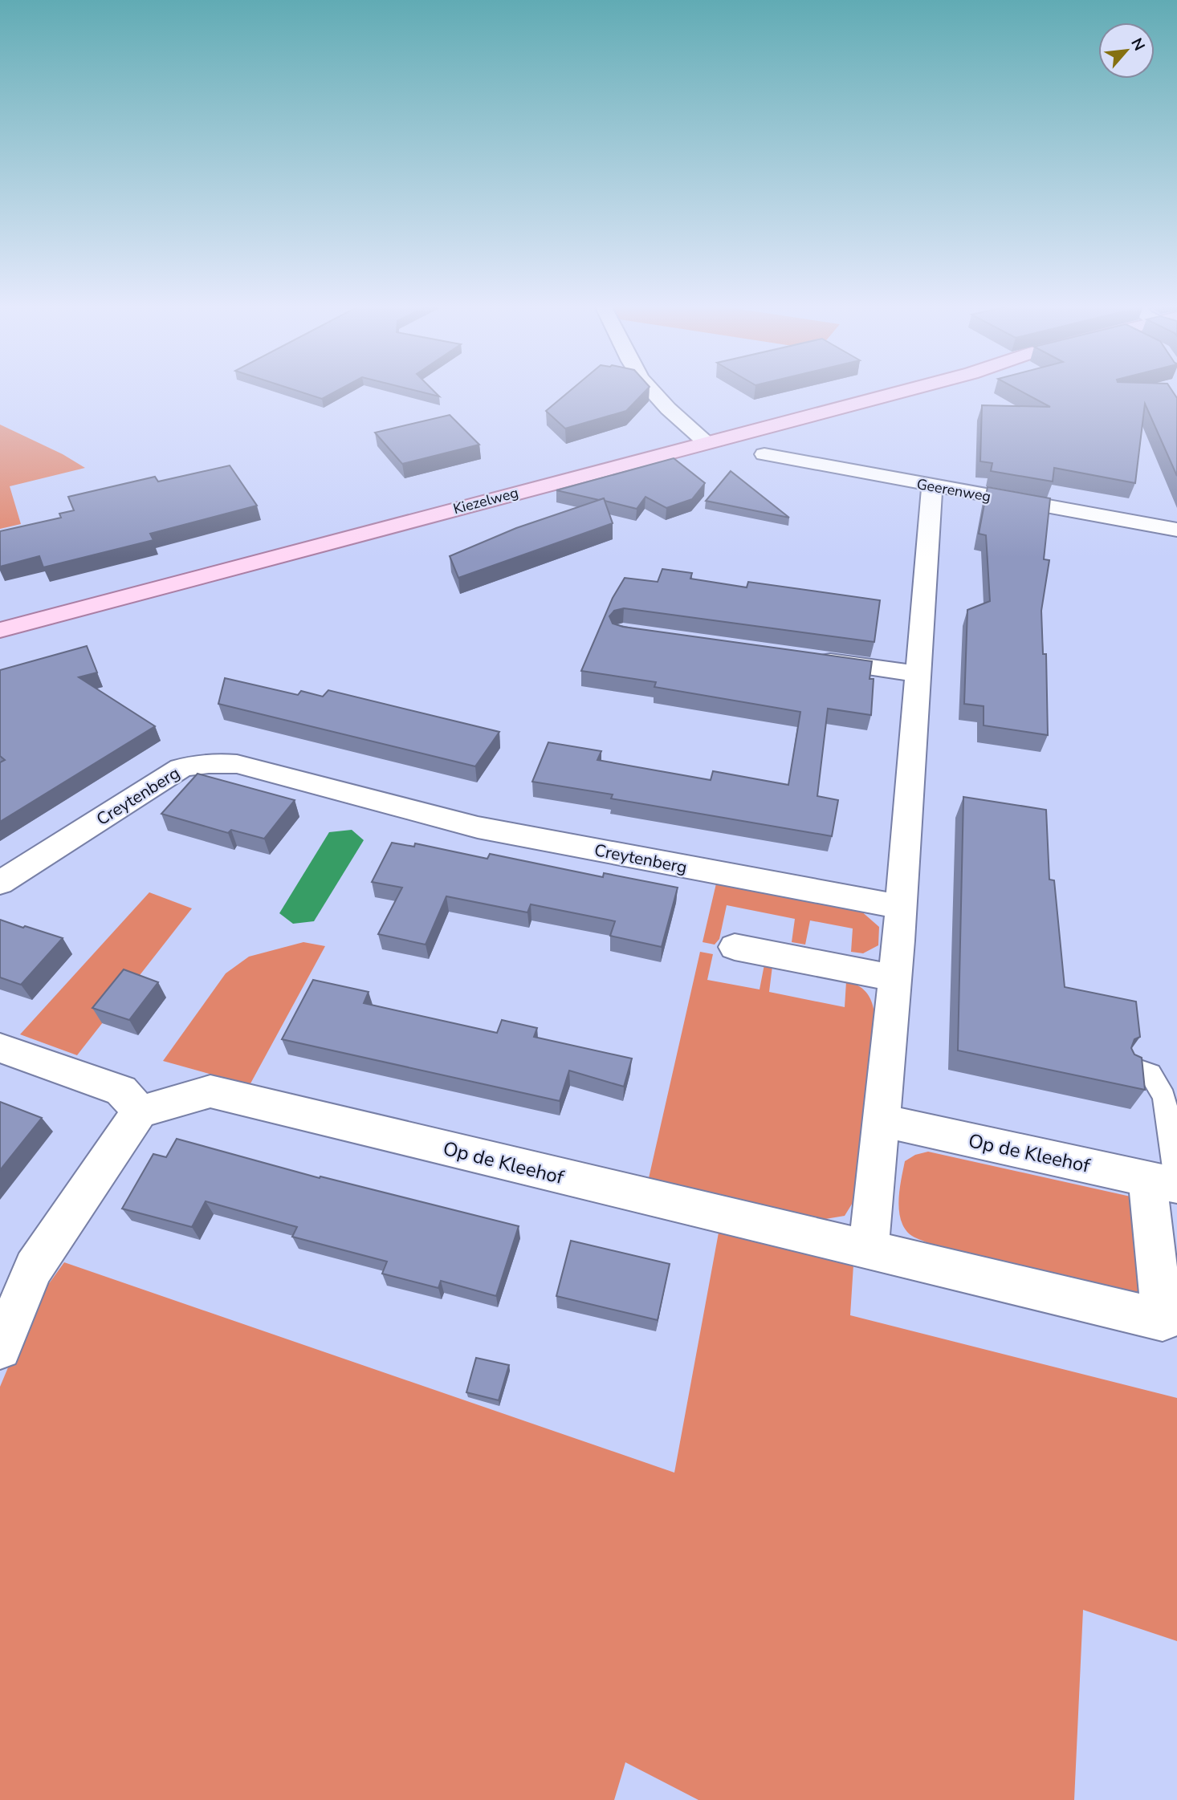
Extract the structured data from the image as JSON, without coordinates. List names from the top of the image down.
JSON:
{
  "streets": {
    "main road": ["Kiezelweg"],
    "street": ["Geerenweg", "Creytenberg", "Op de Kleehof"]
  },
  "north": "top right"
}
